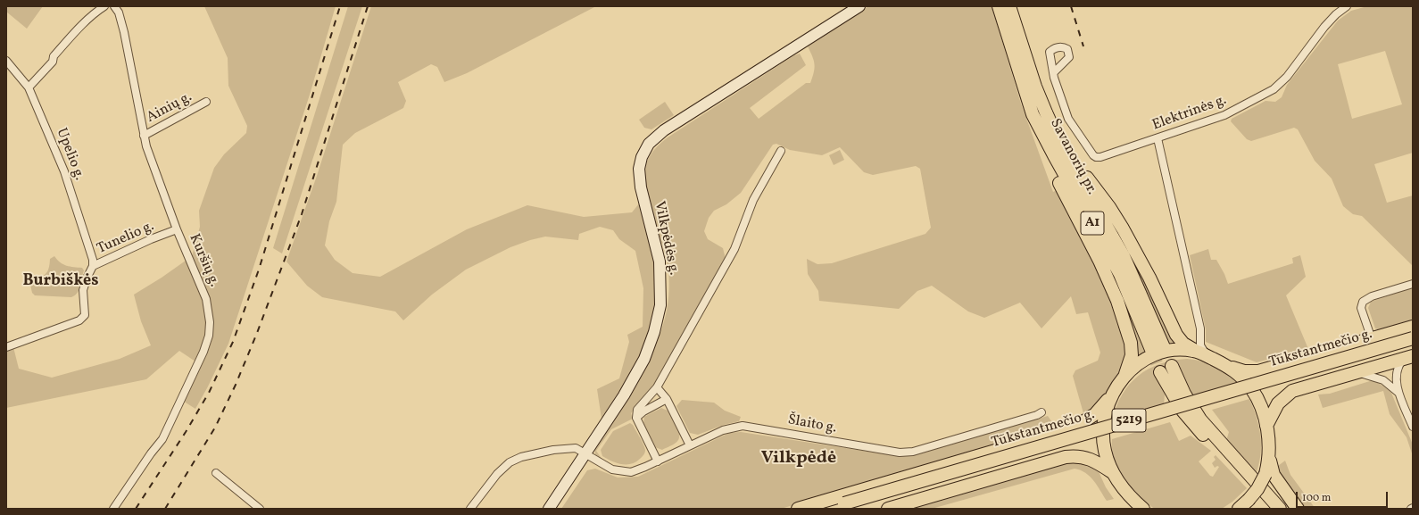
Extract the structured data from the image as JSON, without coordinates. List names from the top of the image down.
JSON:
{
  "streets": {
    "highway": [
      "Savanorių pr.",
      "A1",
      "Tūkstantmečio g.",
      "5219"
    ],
    "main road": ["Vilkpėdės g."],
    "street": [
      "Ainių g.",
      "Elektrinės g.",
      "Upelio g.",
      "Tunelio g.",
      "Kuršių g.",
      "Šlaito g."
    ]
  },
  "crossings": [
    ["Ainių g.", "Kuršių g."],
    ["Upelio g.", "Tunelio g."],
    ["Savanorių pr.", "A1"],
    ["Tunelio g.", "Kuršių g."],
    ["Vilkpėdės g.", "Šlaito g."]
  ],
  "districts": ["Burbiškės", "Vilkpėdė"],
  "scale_bar": "100 m"
}
